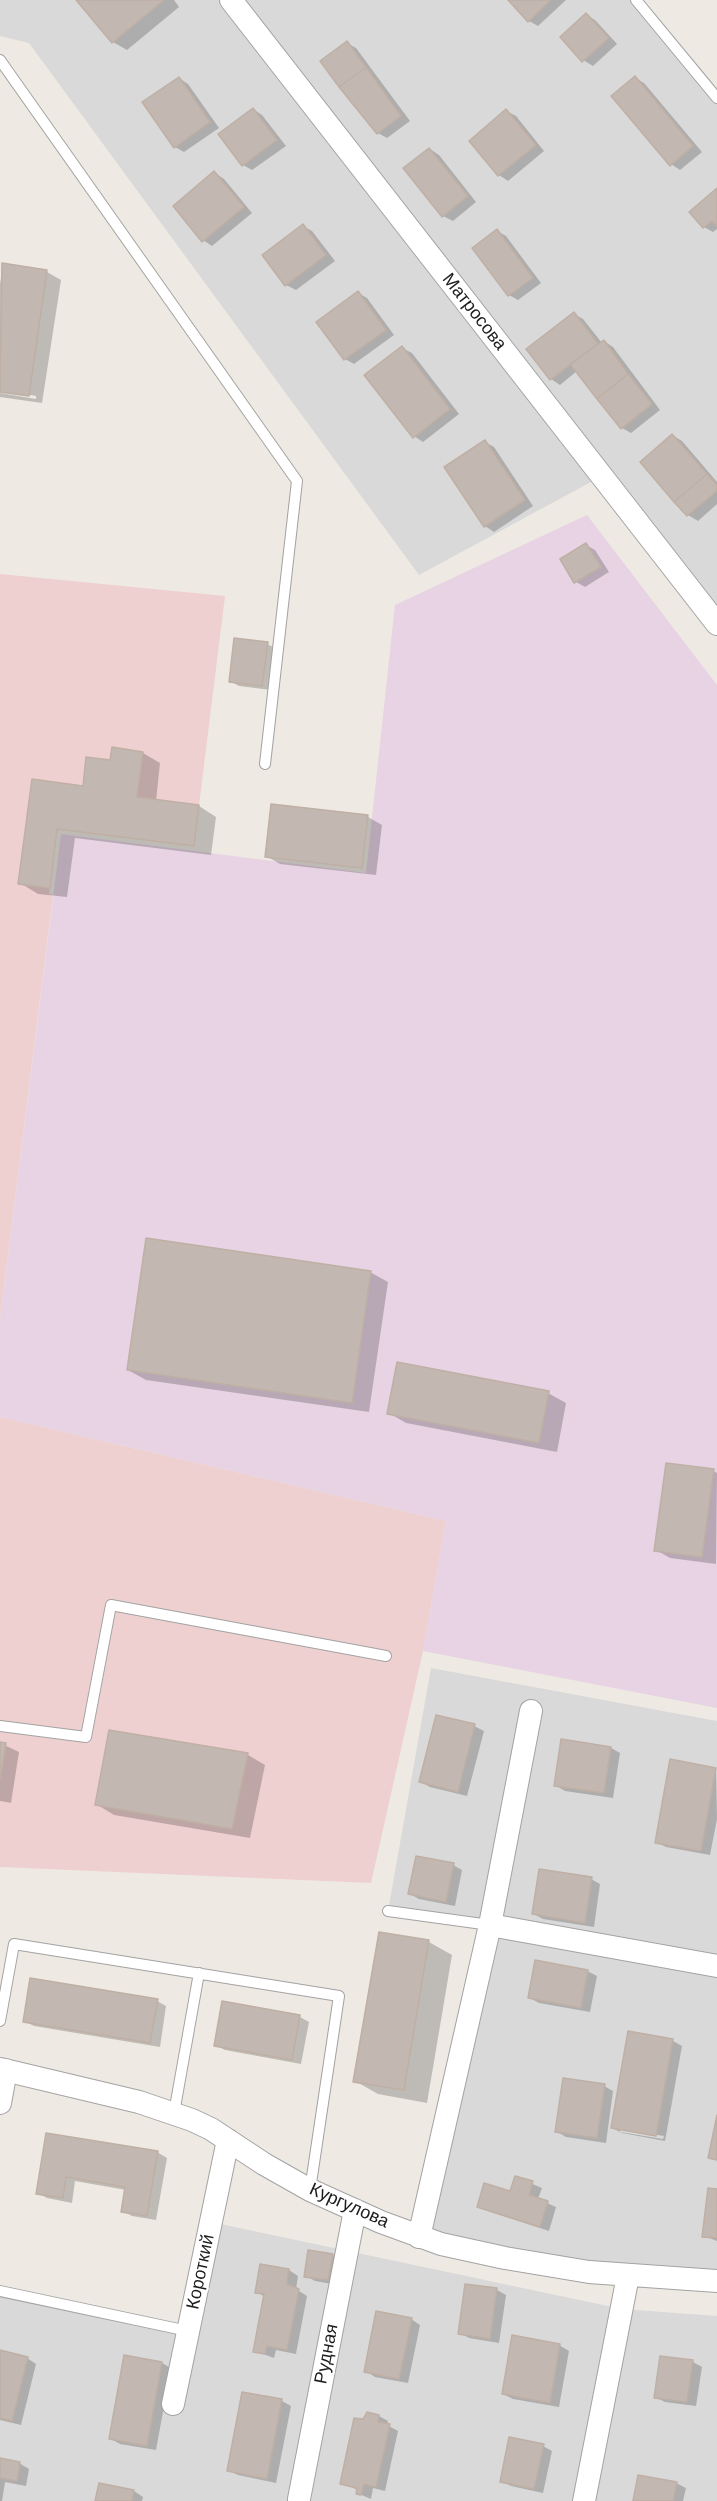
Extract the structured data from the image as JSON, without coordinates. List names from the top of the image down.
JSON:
{
  "streets": {
    "street": [
      "Матросова",
      "Кургулова",
      "Короткий",
      "Рудная"
    ]
  },
  "crossings": [
    ["Кургулова", "Короткий"],
    ["Кургулова", "Рудная"]
  ]
}
